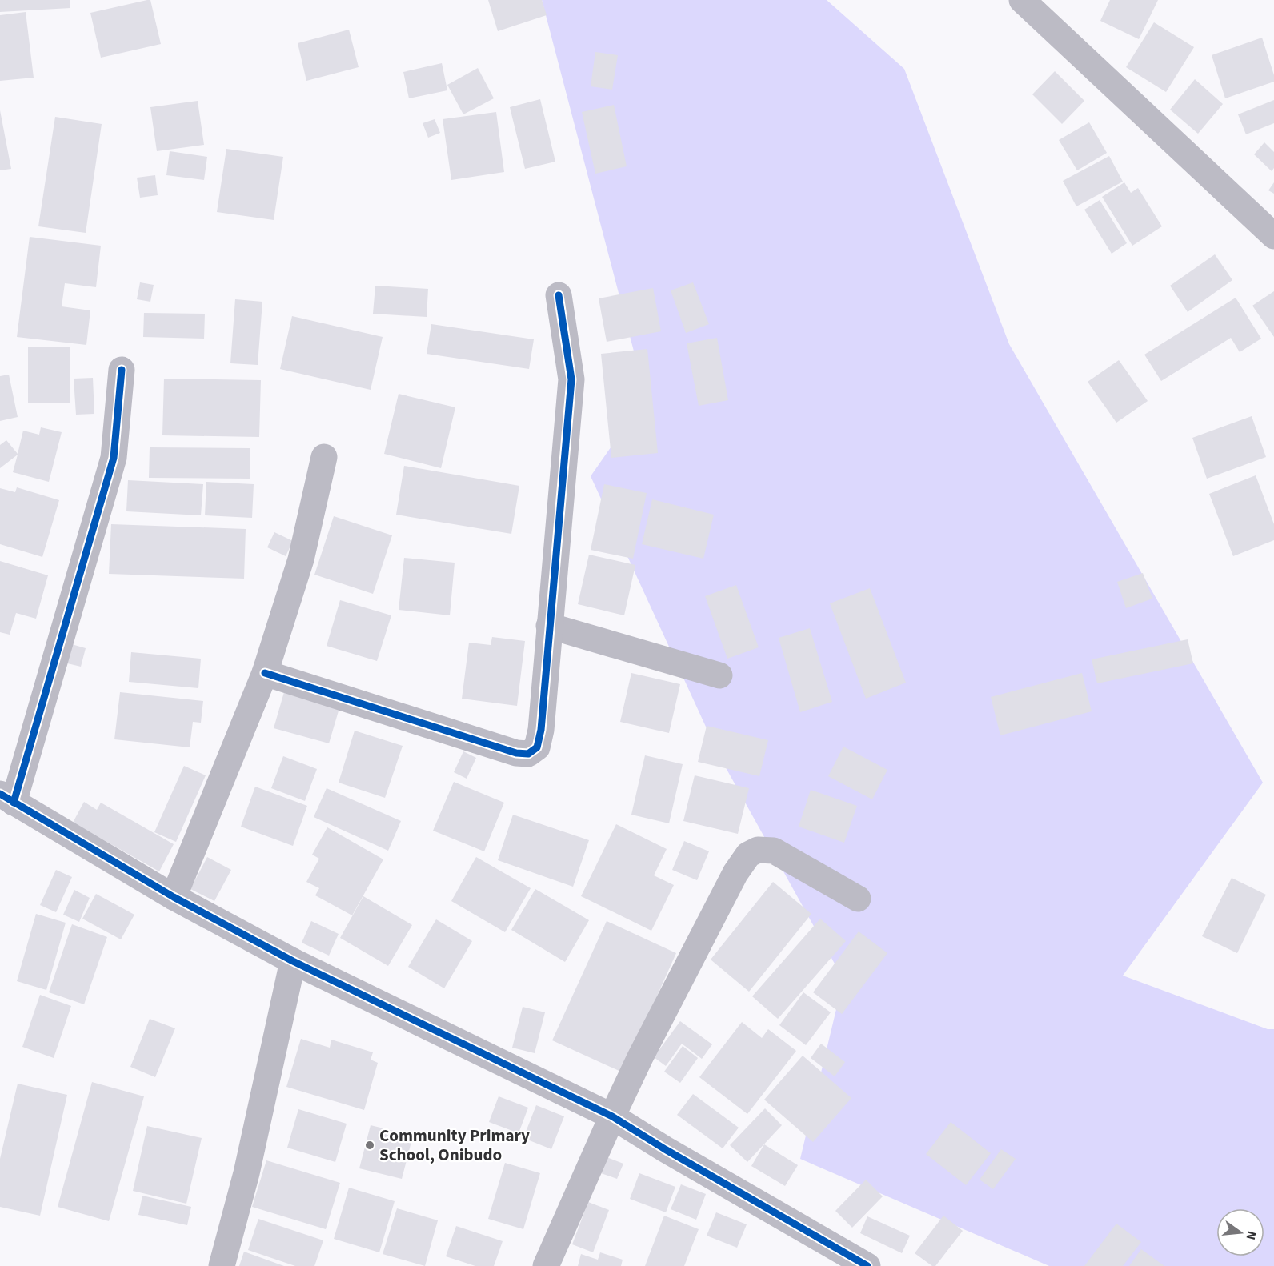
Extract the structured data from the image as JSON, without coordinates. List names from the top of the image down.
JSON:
{
  "places": ["Community Primary School, Onibudo"],
  "north": "right"
}
